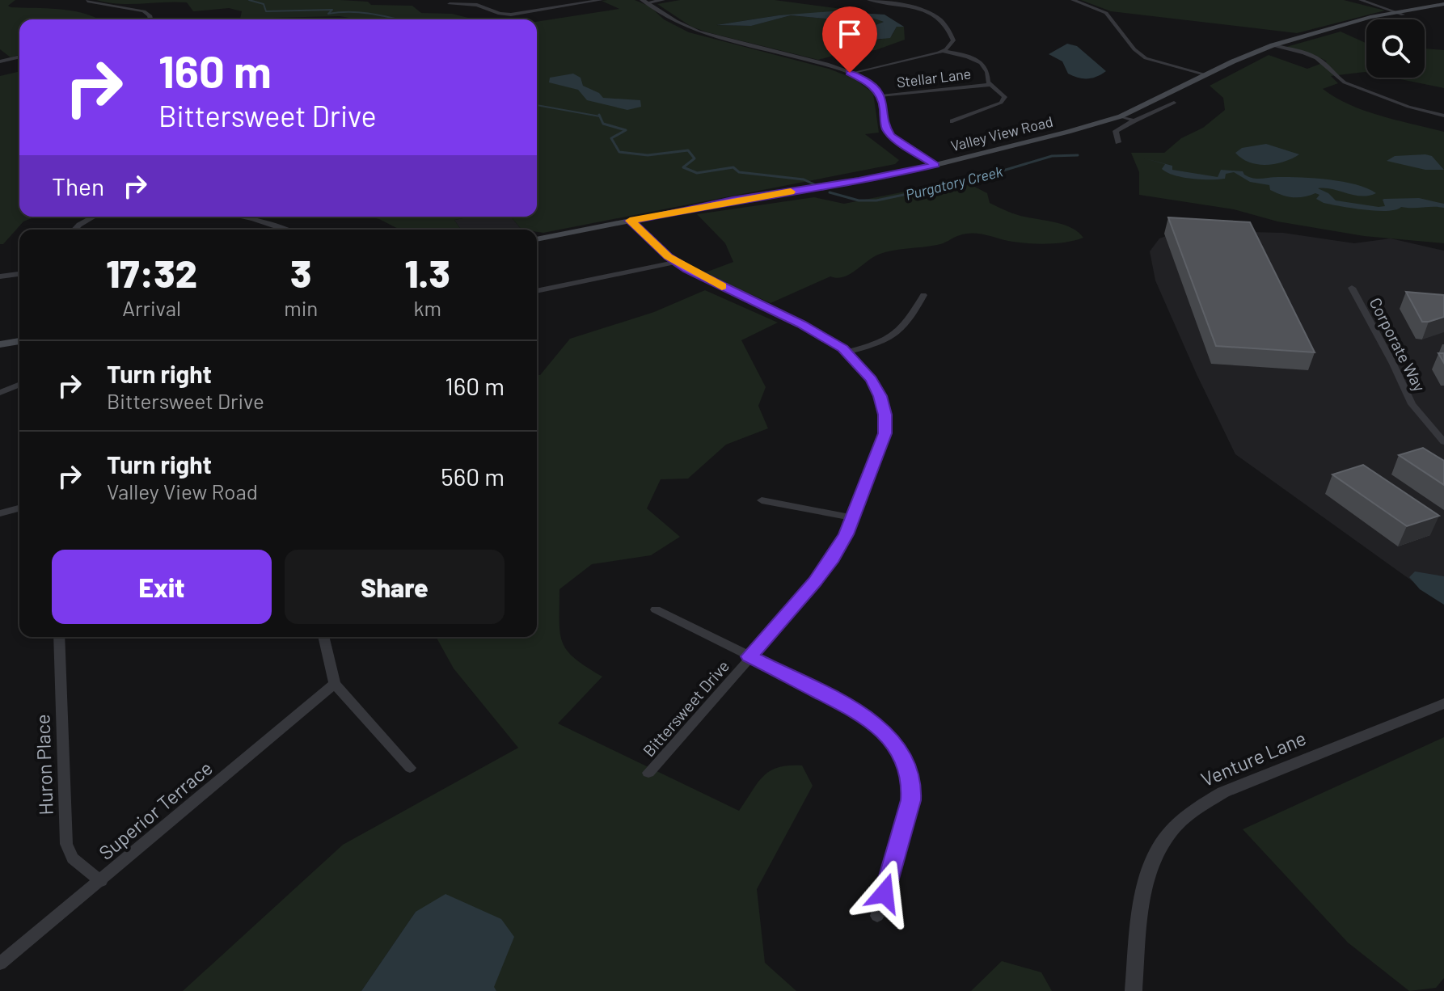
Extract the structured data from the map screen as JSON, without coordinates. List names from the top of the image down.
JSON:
{
  "streets": {
    "main road": ["Valley View Road"],
    "street": [
      "Stellar Lane",
      "Corporate Way",
      "Bittersweet Drive",
      "Venture Lane",
      "Huron Place",
      "Superior Terrace"
    ]
  },
  "crossings": [
    ["Valley View Road", "Bittersweet Drive"],
    ["Huron Place", "Superior Terrace"]
  ],
  "water": ["Purgatory Creek"],
  "page": {
    "turn": ["160 m", "Bittersweet Drive"],
    "then": "Then",
    "eta": [
      "17:32",
      "Arrival",
      "3",
      "min",
      "1.3",
      "km"
    ],
    "list": [
      {
        "name": "Turn right",
        "note": "Bittersweet Drive",
        "value": "160 m"
      },
      {
        "name": "Turn right",
        "note": "Valley View Road",
        "value": "560 m"
      }
    ],
    "buttons": ["Exit", "Share"]
  }
}
